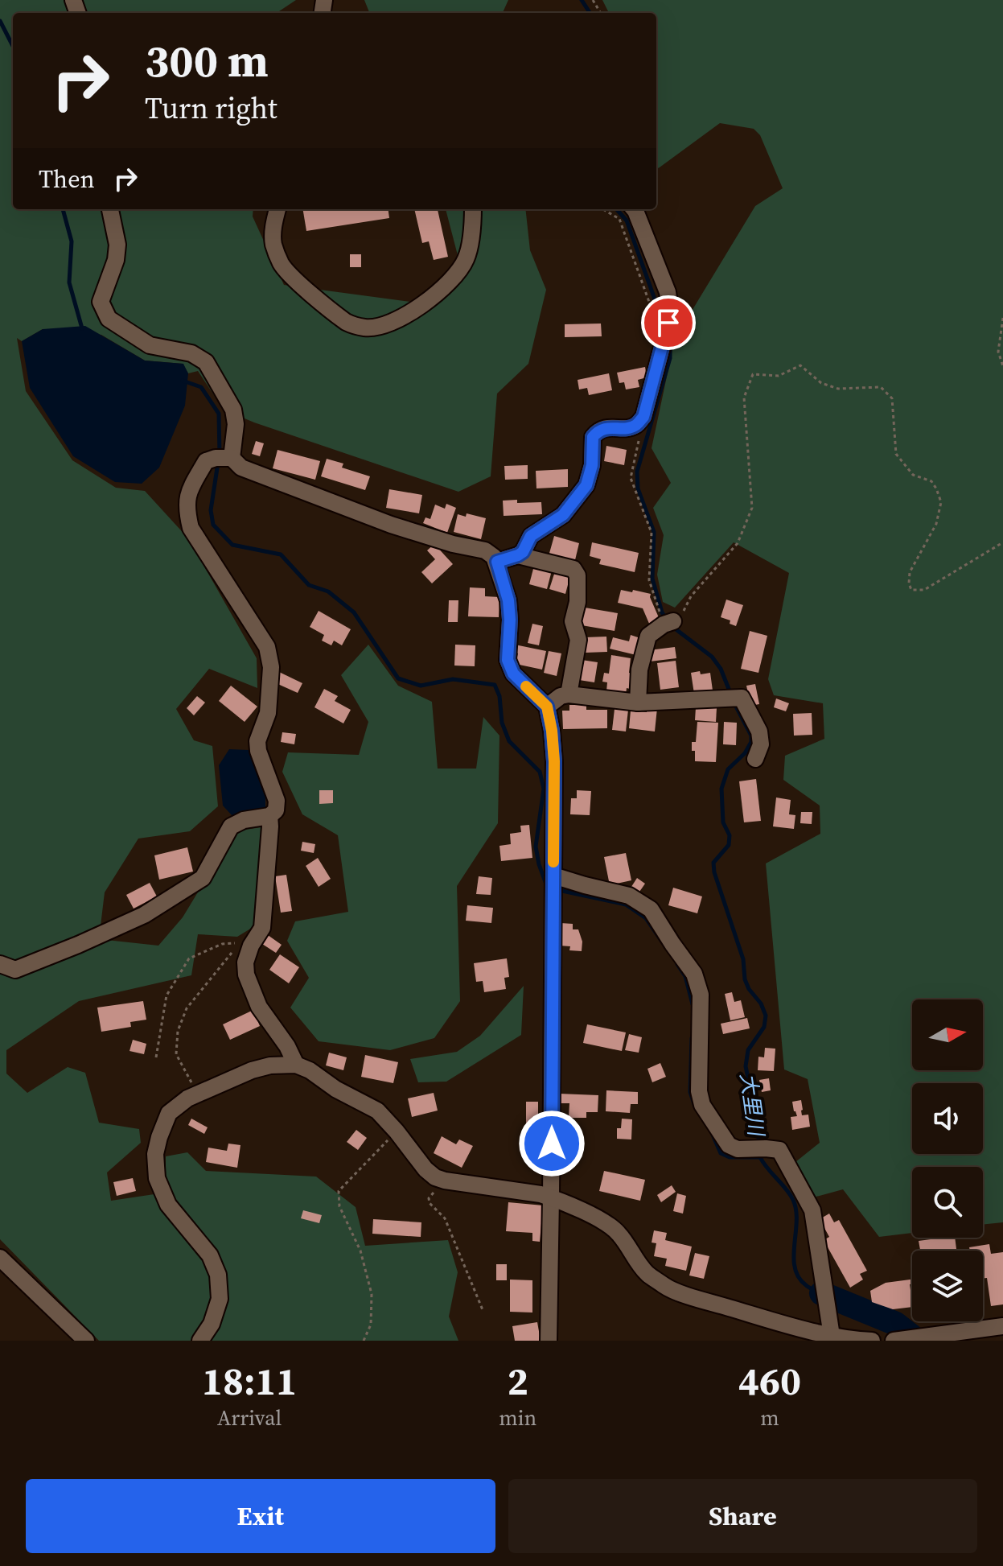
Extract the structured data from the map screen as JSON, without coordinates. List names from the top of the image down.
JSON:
{
  "water": ["大里川"],
  "north": "right",
  "page": {
    "turn": ["300 m", "Turn right"],
    "then": "Then",
    "eta": [
      "18:11",
      "Arrival",
      "2",
      "min",
      "460",
      "m"
    ],
    "buttons": ["Exit", "Share"]
  }
}
